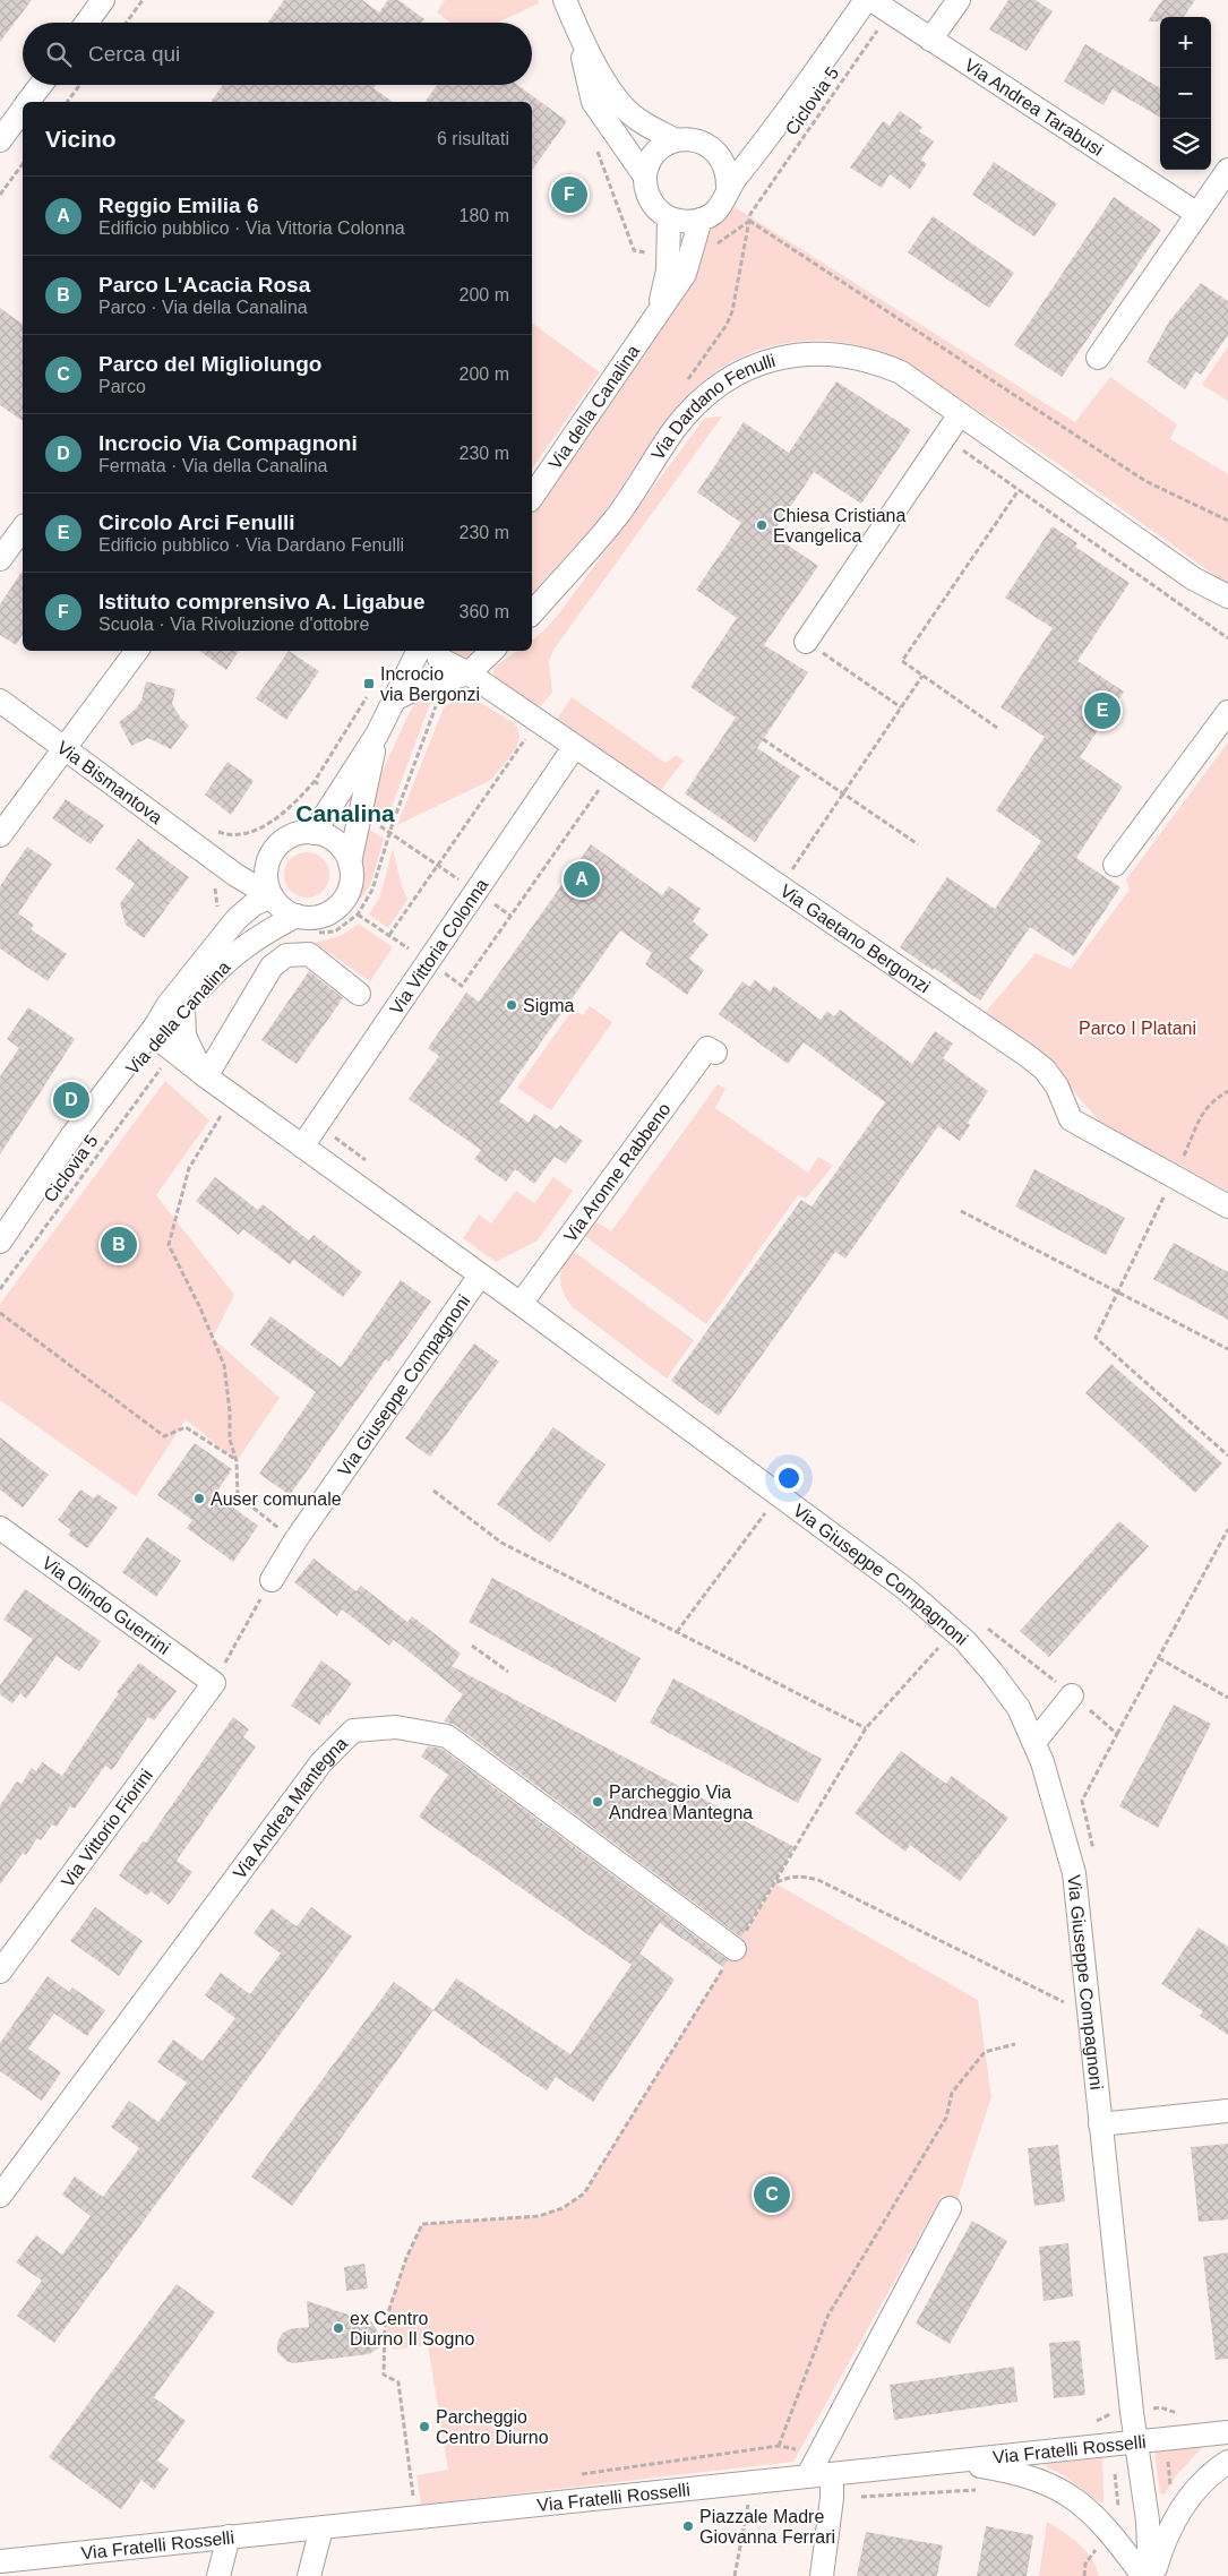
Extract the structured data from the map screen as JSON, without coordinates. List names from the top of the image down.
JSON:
{
  "streets": {
    "street": [
      "Via Andrea Tarabusi",
      "Via della Canalina",
      "Via Dardano Fenulli",
      "Via Bismantova",
      "Via Gaetano Bergonzi",
      "Via Vittoria Colonna",
      "Via Aronne Rabbeno",
      "Via Giuseppe Compagnoni",
      "Via Olindo Guerrini",
      "Via Andrea Mantegna",
      "Via Vittorio Fiorini",
      "Via Fratelli Rosselli"
    ],
    "path": ["Ciclovia 5"]
  },
  "crossings": [
    ["Ciclovia 5", "Via Andrea Tarabusi"],
    ["Via della Canalina", "Via Bismantova"],
    ["Via della Canalina", "Via Giuseppe Compagnoni"],
    ["Via Gaetano Bergonzi", "Via Vittoria Colonna"],
    ["Via Vittoria Colonna", "Via Giuseppe Compagnoni"],
    ["Via Aronne Rabbeno", "Via Giuseppe Compagnoni"],
    ["Via Giuseppe Compagnoni", "Via Fratelli Rosselli"],
    ["Via Olindo Guerrini", "Via Vittorio Fiorini"]
  ],
  "districts": ["Canalina"],
  "parks": ["Parco I Platani"],
  "places": {
    "other": [
      "Chiesa Cristiana Evangelica",
      "Sigma",
      "Auser comunale",
      "Parcheggio Via Andrea Mantegna",
      "ex Centro Diurno Il Sogno",
      "Parcheggio Centro Diurno",
      "Piazzale Madre Giovanna Ferrari"
    ],
    "transit": ["Incrocio via Bergonzi"]
  },
  "page": {
    "map_buttons": ["+", "−"],
    "search": "Cerca qui",
    "heading": ["Vicino", "6 risultati"],
    "pins": [
      "F",
      "E",
      "A",
      "D",
      "B",
      "C"
    ],
    "list": [
      {
        "mark": "A",
        "name": "Reggio Emilia 6",
        "note": "Edificio pubblico · Via Vittoria Colonna",
        "value": "180 m"
      },
      {
        "mark": "B",
        "name": "Parco L'Acacia Rosa",
        "note": "Parco · Via della Canalina",
        "value": "200 m"
      },
      {
        "mark": "C",
        "name": "Parco del Migliolungo",
        "note": "Parco",
        "value": "200 m"
      },
      {
        "mark": "D",
        "name": "Incrocio Via Compagnoni",
        "note": "Fermata · Via della Canalina",
        "value": "230 m"
      },
      {
        "mark": "E",
        "name": "Circolo Arci Fenulli",
        "note": "Edificio pubblico · Via Dardano Fenulli",
        "value": "230 m"
      },
      {
        "mark": "F",
        "name": "Istituto comprensivo A. Ligabue",
        "note": "Scuola · Via Rivoluzione d'ottobre",
        "value": "360 m"
      }
    ]
  }
}
